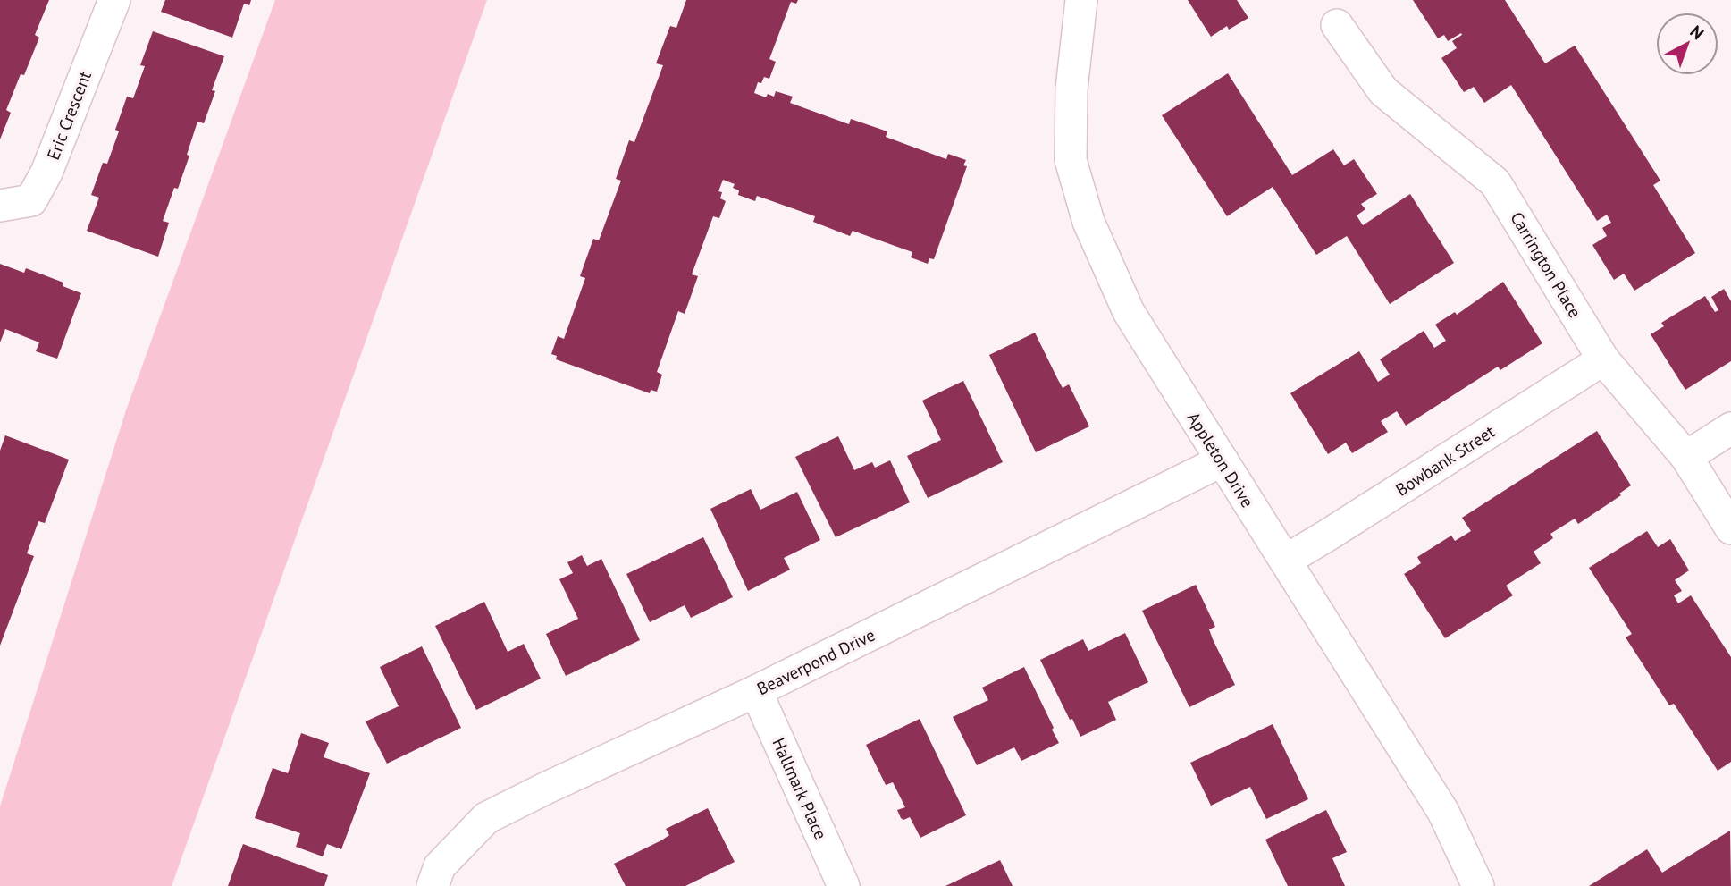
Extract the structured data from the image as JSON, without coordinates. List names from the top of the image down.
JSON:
{
  "streets": {
    "street": [
      "Eric Crescent",
      "Carrington Place",
      "Appleton Drive",
      "Bowbank Street",
      "Beaverpond Drive",
      "Hallmark Place"
    ]
  },
  "crossings": [
    ["Carrington Place", "Bowbank Street"],
    ["Appleton Drive", "Bowbank Street"],
    ["Appleton Drive", "Beaverpond Drive"],
    ["Beaverpond Drive", "Hallmark Place"]
  ],
  "north": "top right"
}
